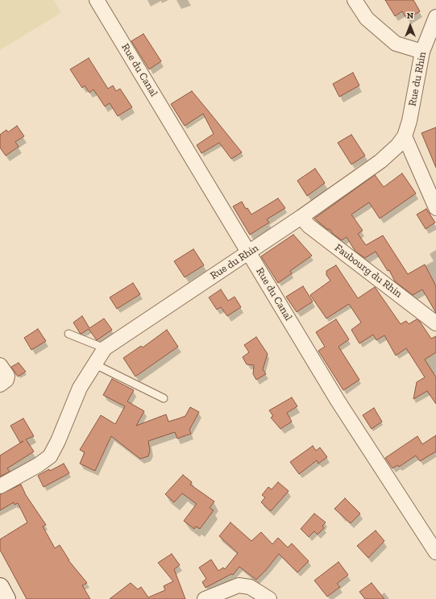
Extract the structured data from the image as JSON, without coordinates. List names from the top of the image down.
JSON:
{
  "streets": {
    "street": ["Rue du Canal", "Rue du Rhin", "Faubourg du Rhin"]
  },
  "crossings": [
    ["Rue du Canal", "Rue du Rhin"],
    ["Rue du Rhin", "Faubourg du Rhin"]
  ],
  "north": "top"
}
